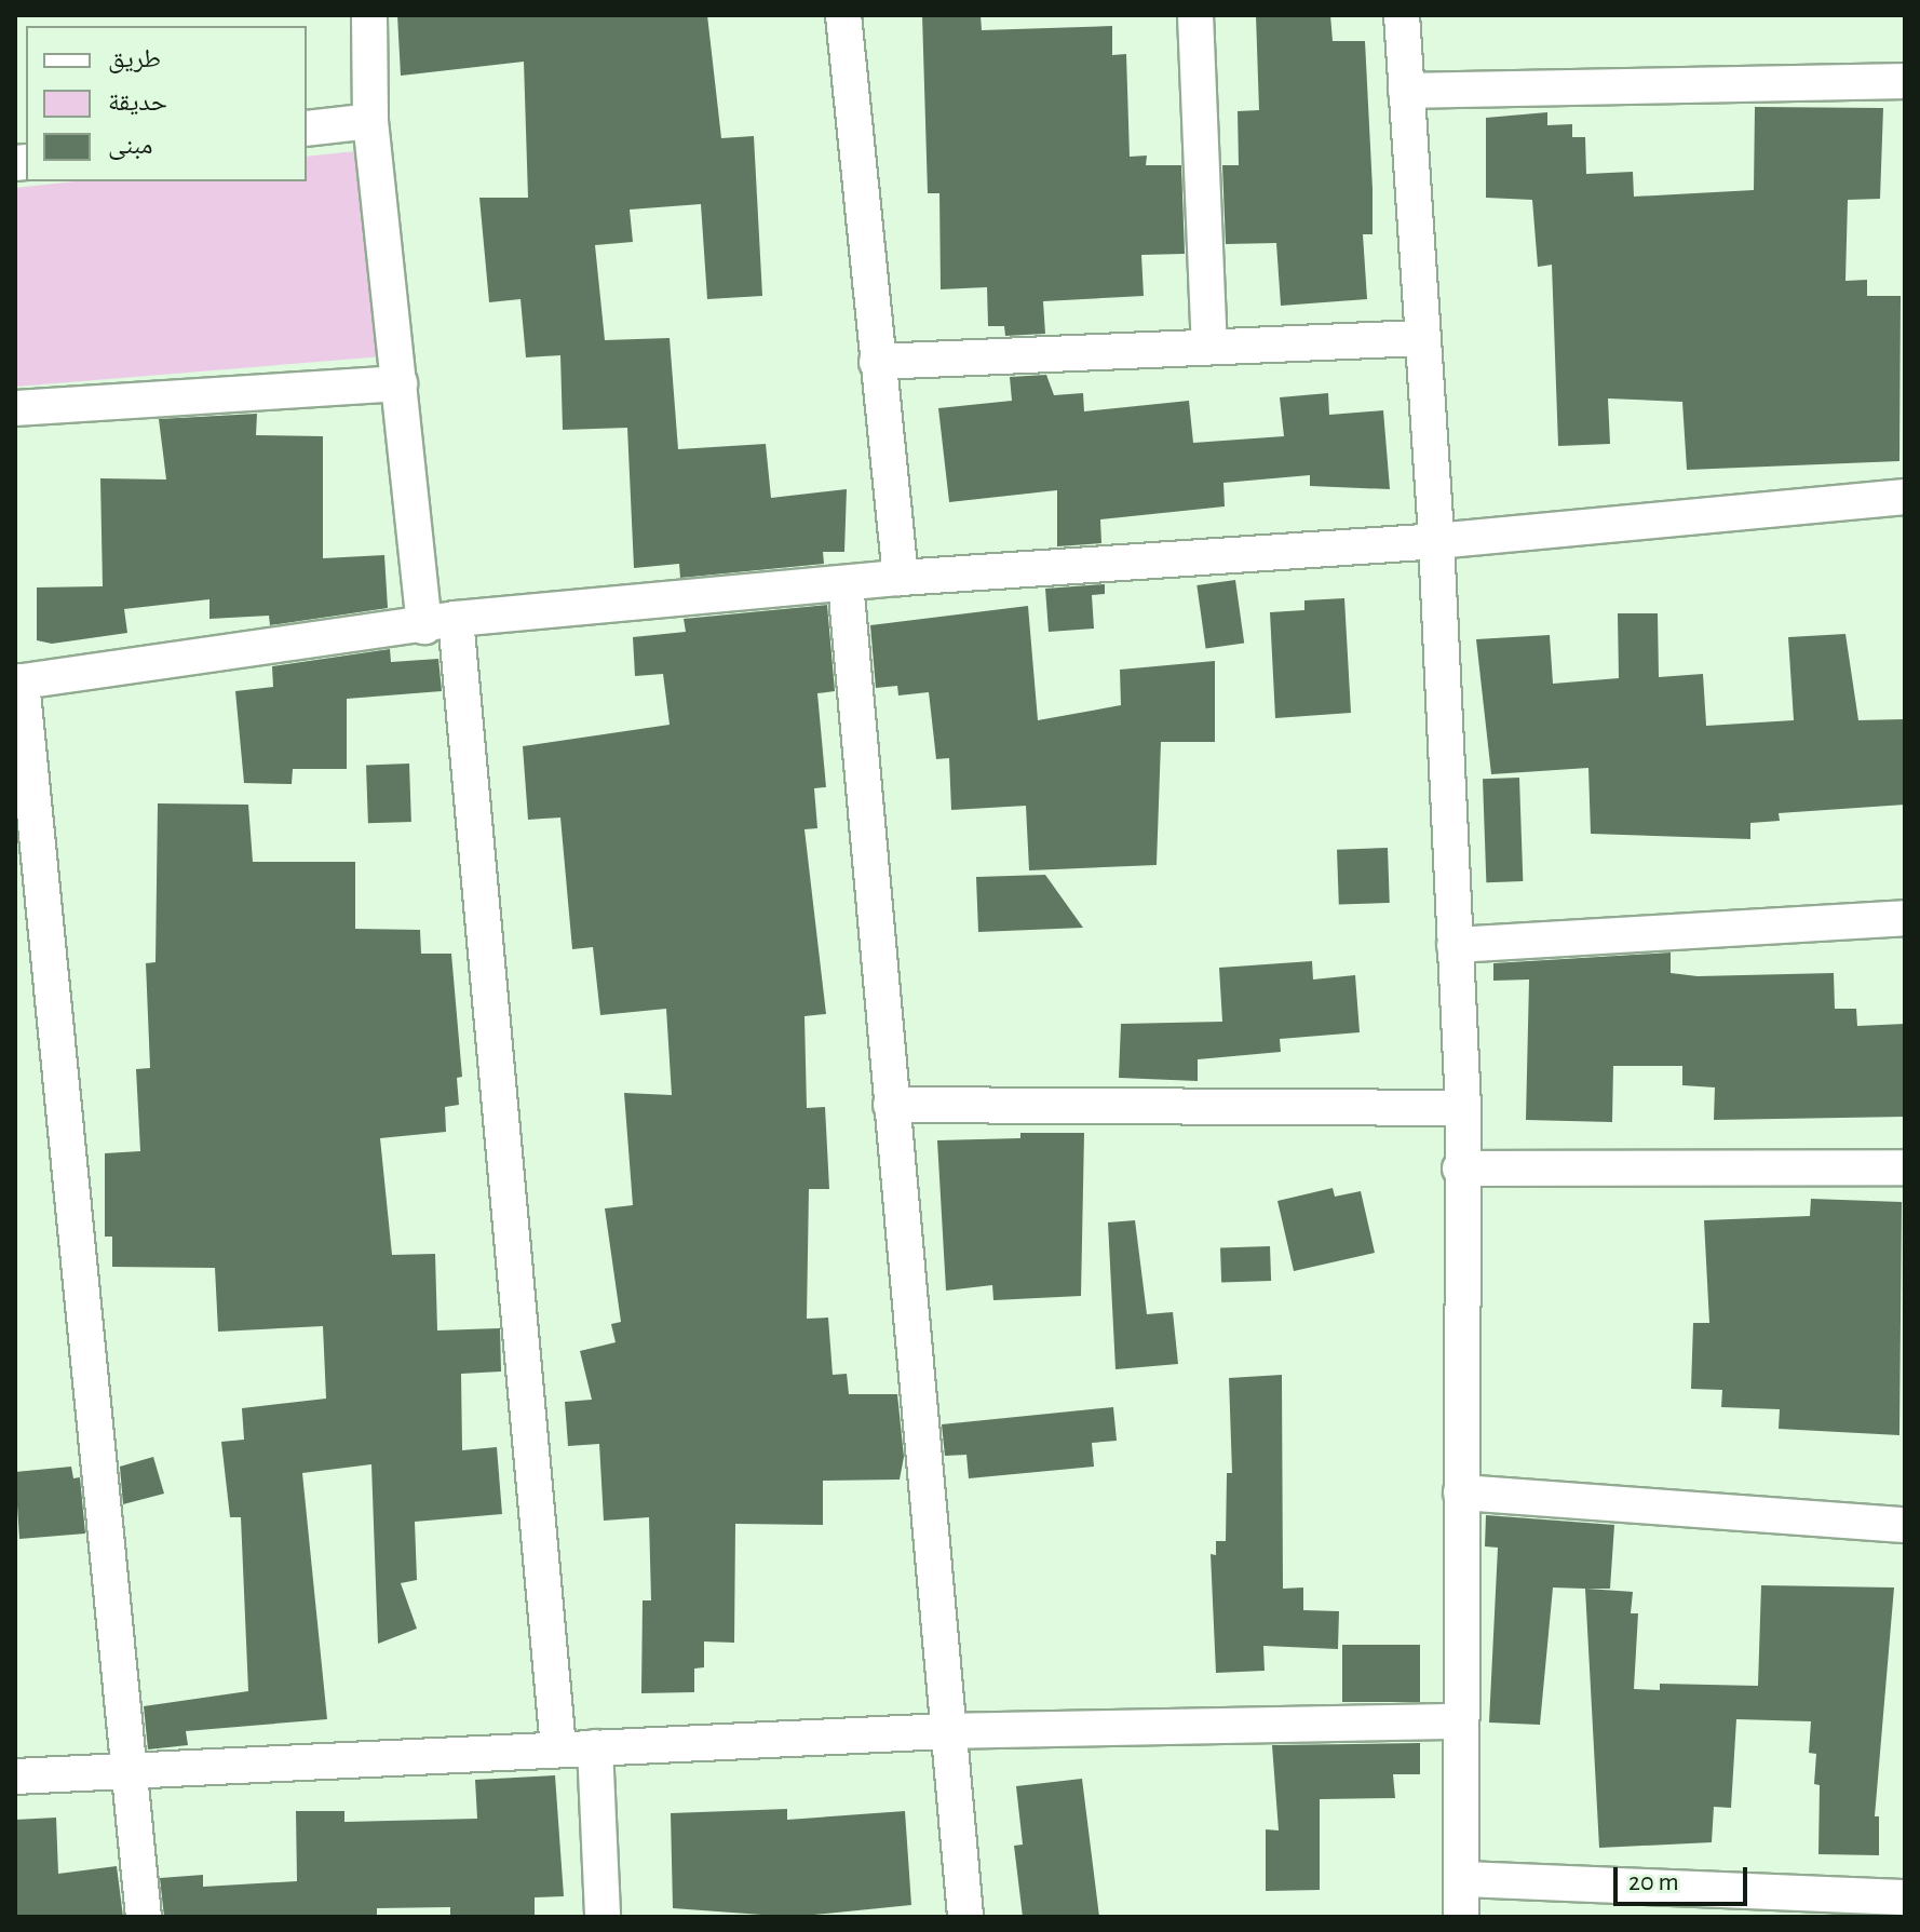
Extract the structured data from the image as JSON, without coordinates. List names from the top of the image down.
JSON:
{
  "legend": ["طريق", "حديقة", "مبنى"],
  "scale_bar": "20 m"
}
